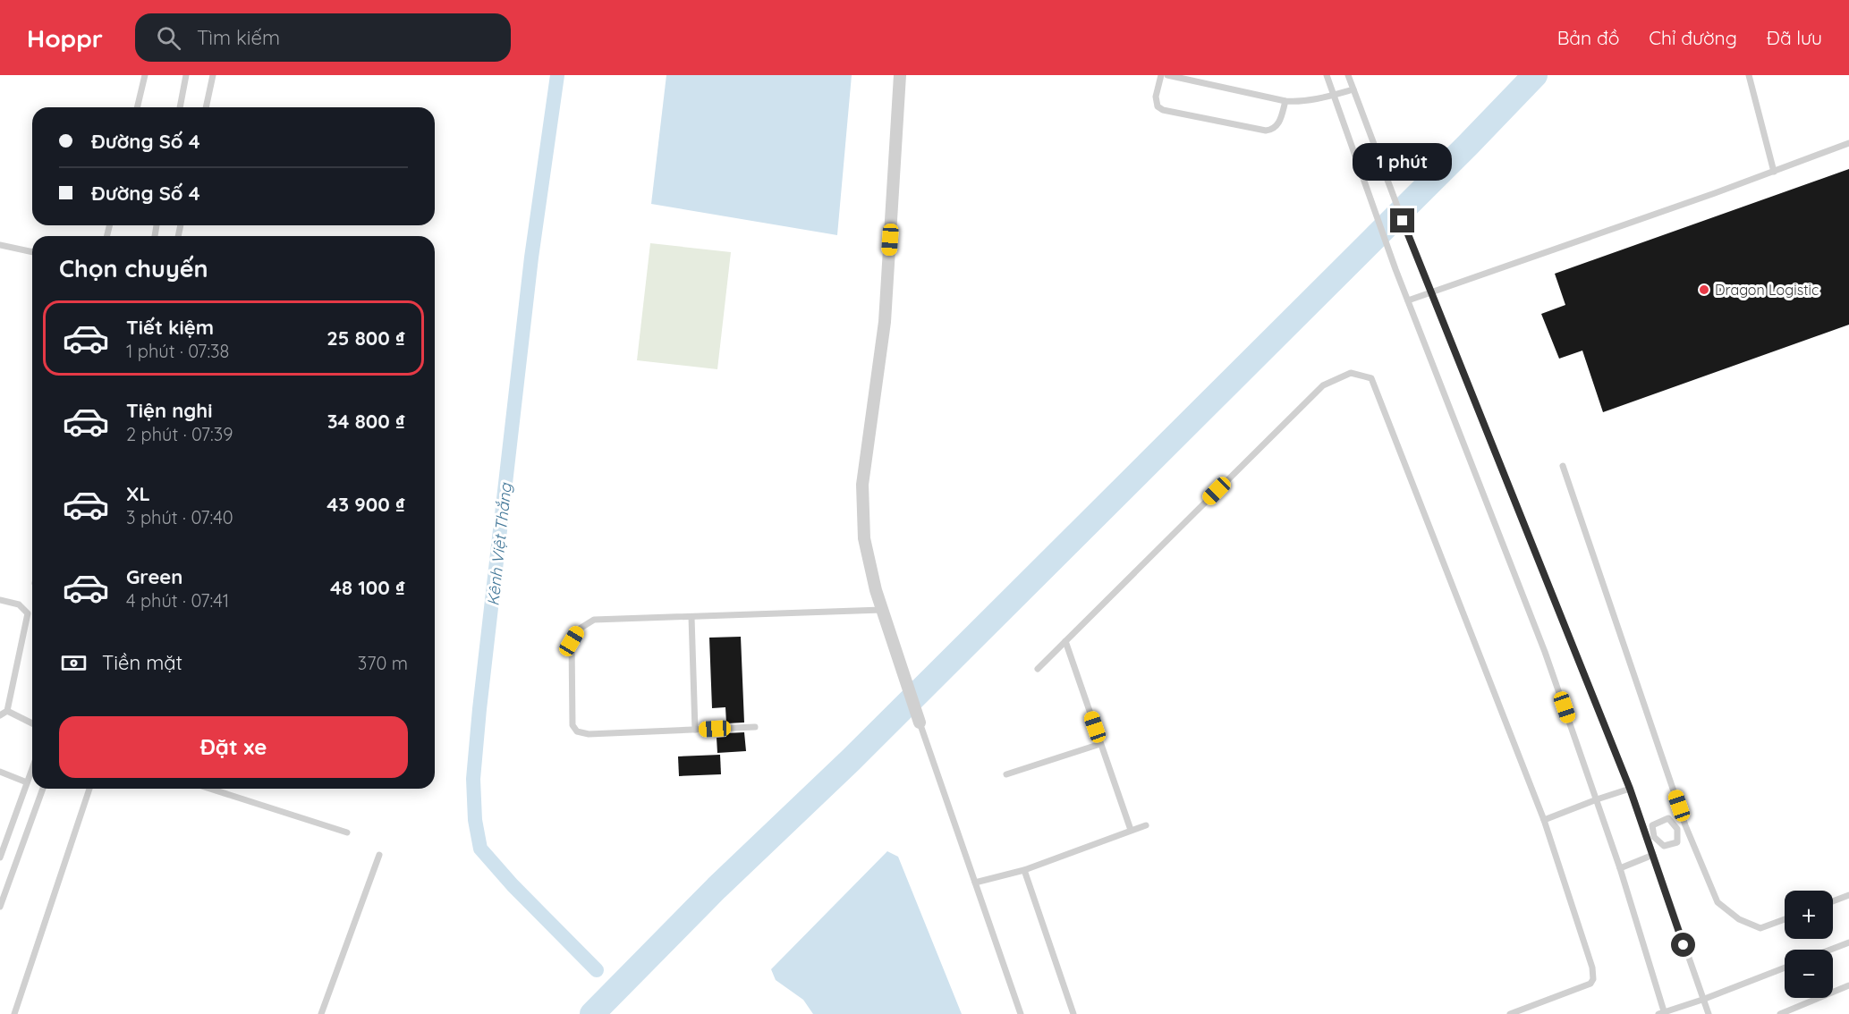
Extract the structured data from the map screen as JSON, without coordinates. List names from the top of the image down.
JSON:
{
  "water": ["Kênh Việt Thắng"],
  "places": ["Dragon Logistic"],
  "page": {
    "header": "Hoppr",
    "search": "Tìm kiếm",
    "nav": ["Bản đồ", "Chỉ đường", "Đã lưu"],
    "banner": ["Đường Số 4", "Đường Số 4"],
    "bubble": "1 phút",
    "heading": "Chọn chuyến",
    "list": [
      {
        "name": "Tiết kiệm",
        "note": "1 phút · 07:38",
        "value": "25 800 ₫"
      },
      {
        "name": "Tiện nghi",
        "note": "2 phút · 07:39",
        "value": "34 800 ₫"
      },
      {
        "name": "XL",
        "note": "3 phút · 07:40",
        "value": "43 900 ₫"
      },
      {
        "name": "Green",
        "note": "4 phút · 07:41",
        "value": "48 100 ₫"
      }
    ],
    "pay": ["Tiền mặt", "370 m"],
    "buttons": "Đặt xe",
    "map_buttons": ["+", "−"]
  }
}
